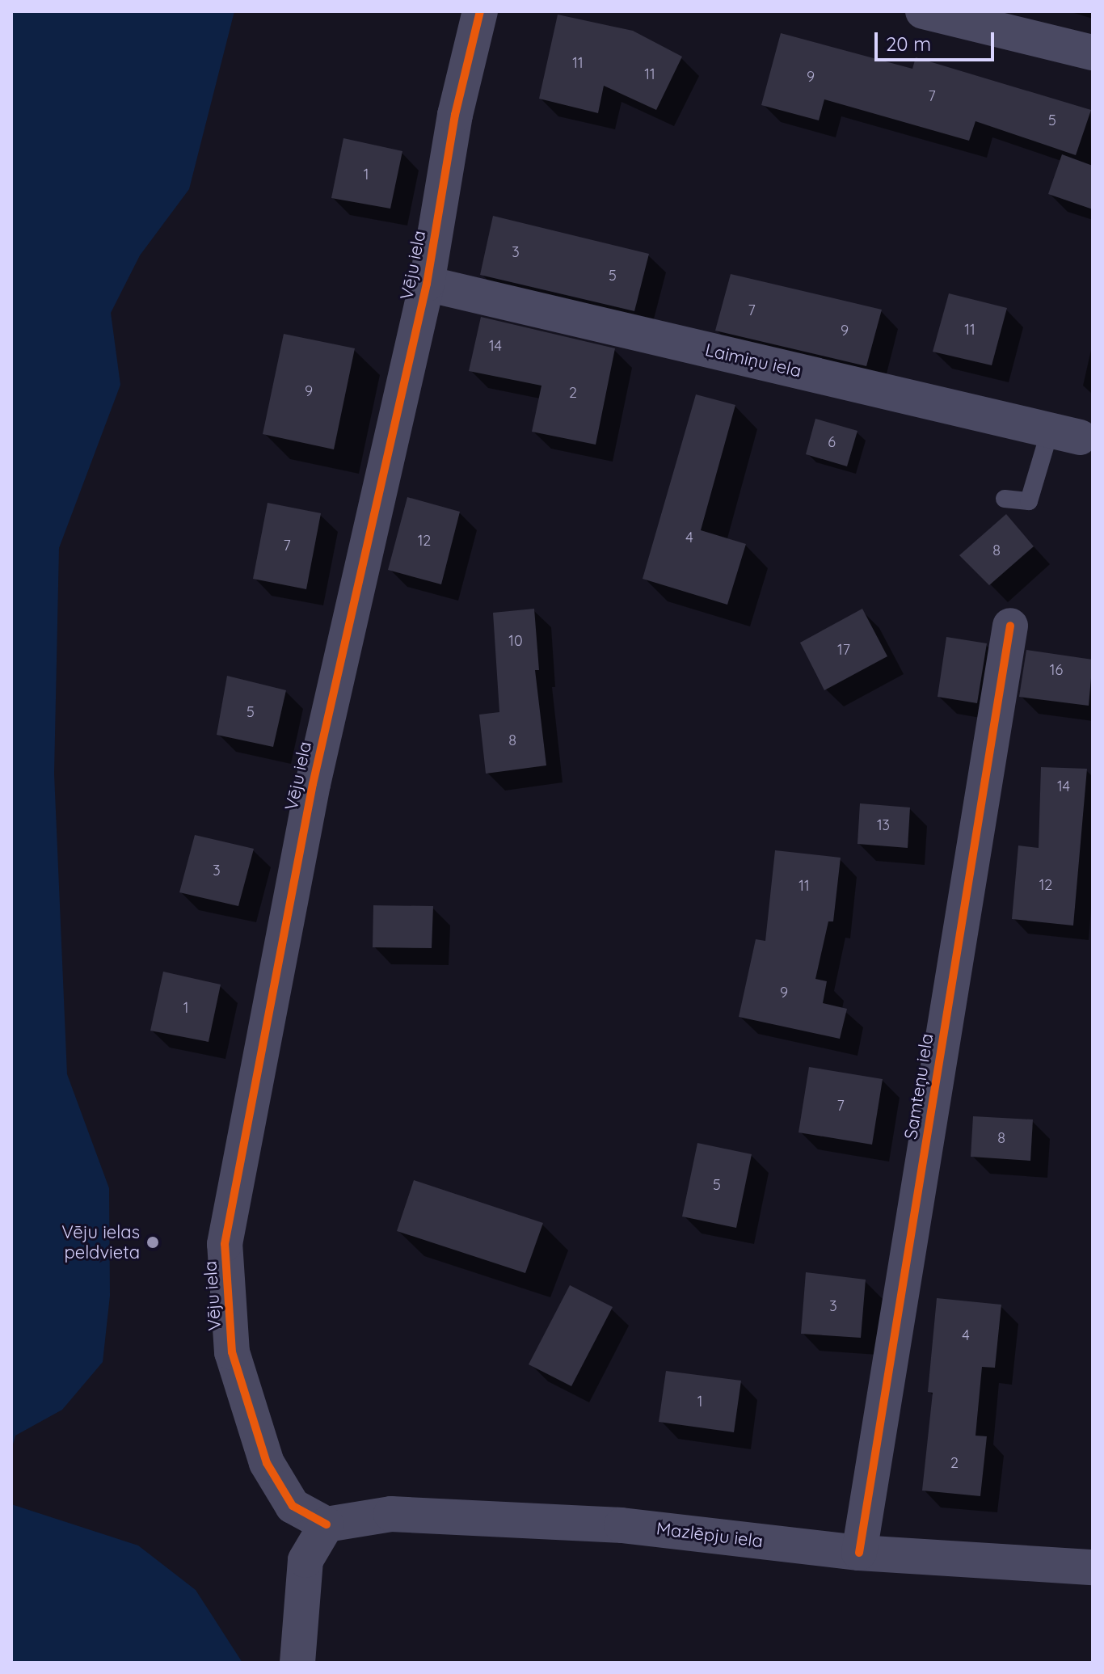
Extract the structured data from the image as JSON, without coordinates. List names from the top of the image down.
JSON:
{
  "streets": {
    "street": [
      "Vēju iela",
      "Laimiņu iela",
      "Samteņu iela",
      "Mazlēpju iela"
    ]
  },
  "crossings": [
    ["Vēju iela", "Laimiņu iela"],
    ["Vēju iela", "Mazlēpju iela"],
    ["Samteņu iela", "Mazlēpju iela"]
  ],
  "places": ["Vēju ielas peldvieta"],
  "house_numbers": [
    "11",
    "11",
    "9",
    "7",
    "5",
    "1",
    "3",
    "5",
    "7",
    "11",
    "9",
    "14",
    "9",
    "2",
    "6",
    "4",
    "12",
    "7",
    "8",
    "10",
    "17",
    "16",
    "5",
    "8",
    "14",
    "13",
    "3",
    "12",
    "11",
    "9",
    "1",
    "7",
    "8",
    "5",
    "3",
    "4",
    "1",
    "2"
  ],
  "scale_bar": "20 m"
}
